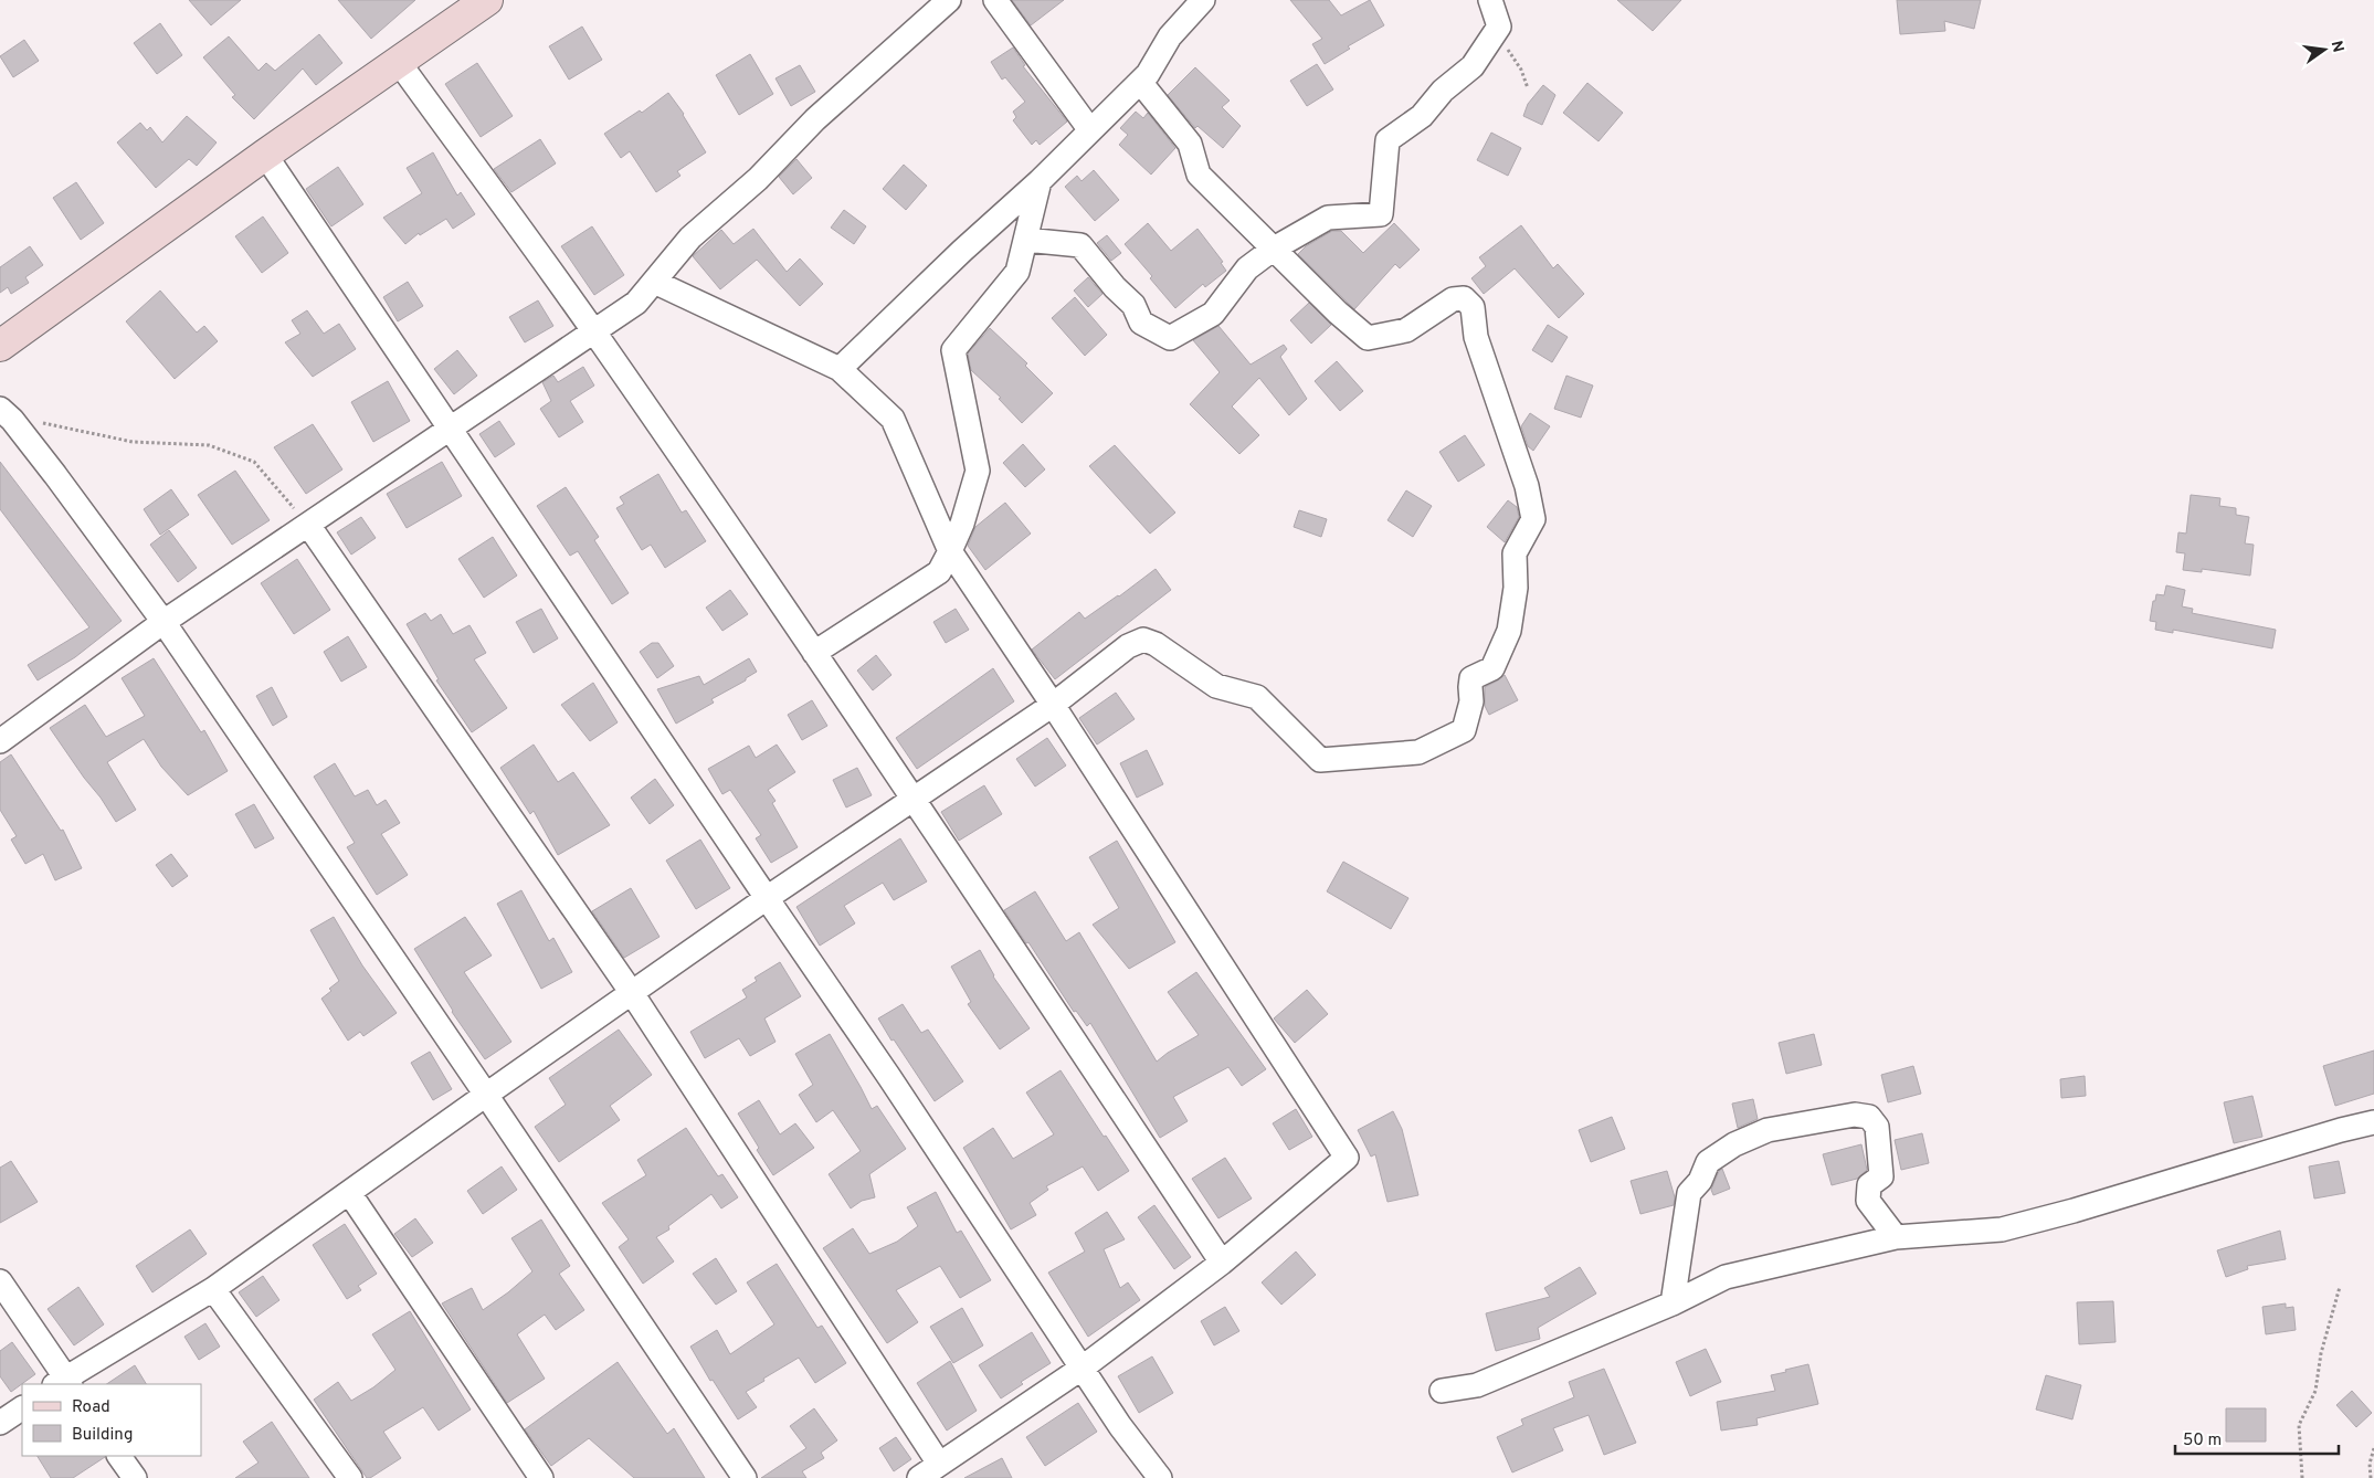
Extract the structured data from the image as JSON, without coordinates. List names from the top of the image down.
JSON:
{
  "legend": ["Road", "Building"],
  "scale_bar": "50 m",
  "north": "right"
}
